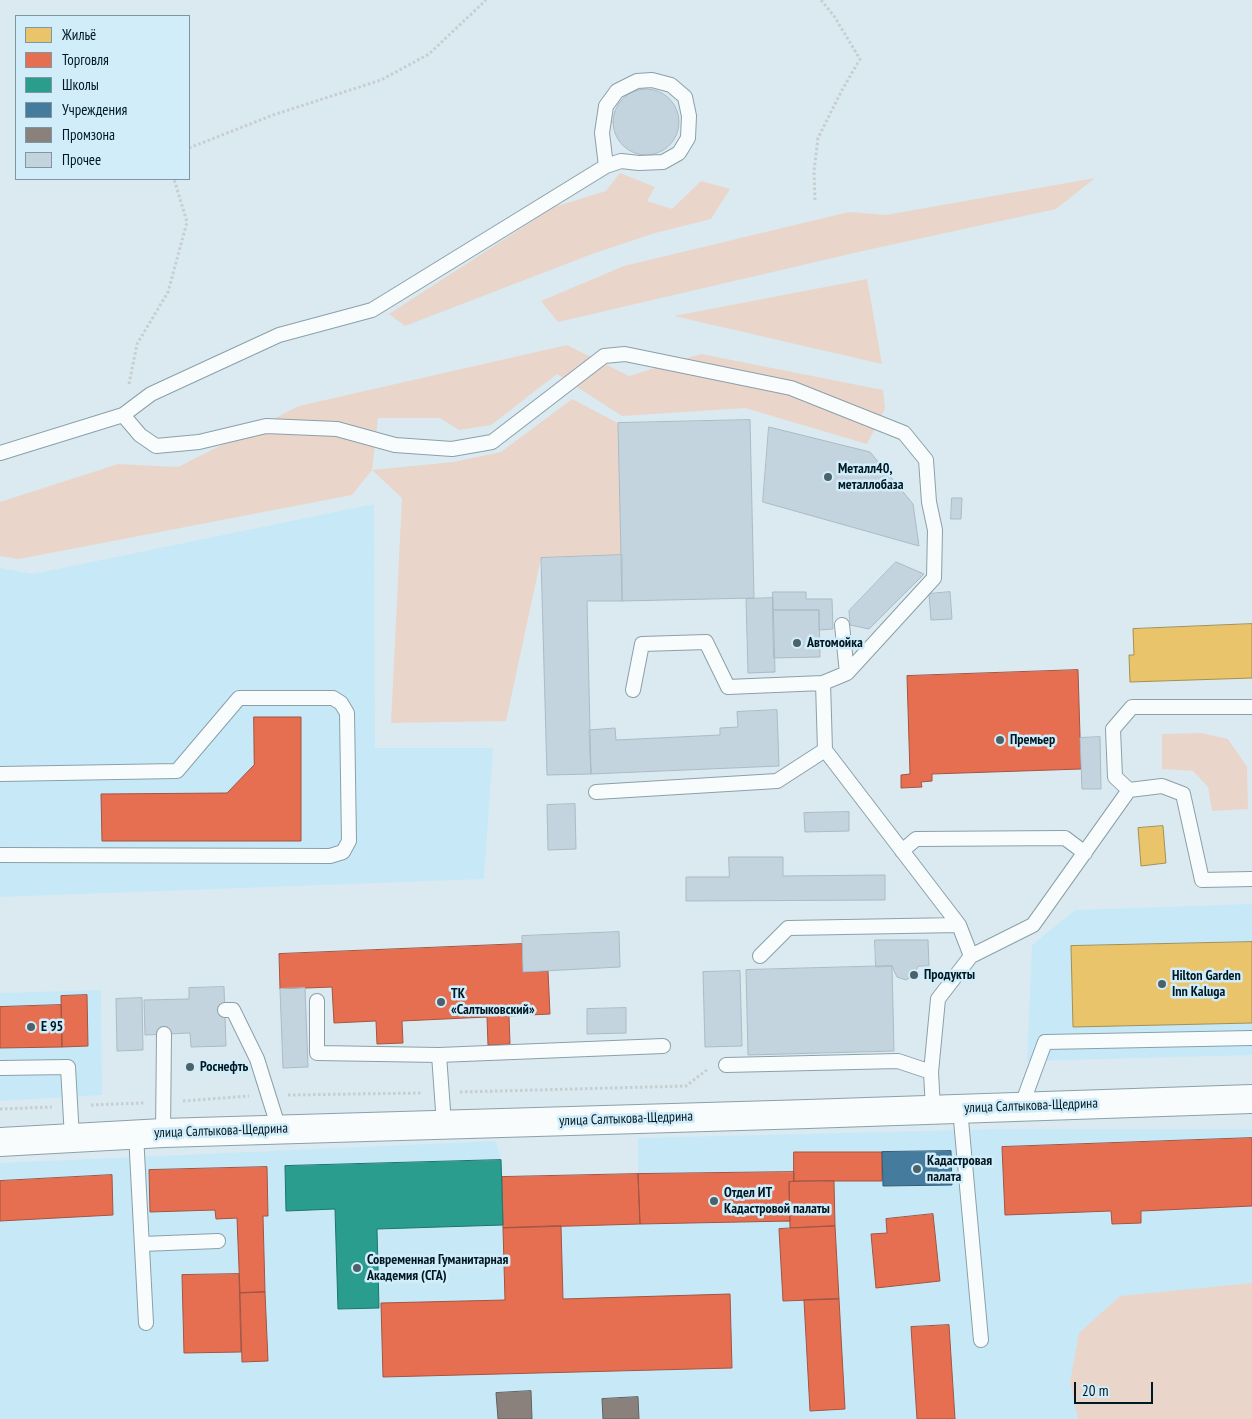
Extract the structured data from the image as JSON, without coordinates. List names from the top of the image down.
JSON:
{
  "streets": {
    "main road": ["улица Салтыкова-Щедрина"]
  },
  "places": [
    "Металл40, металлобаза",
    "Автомойка",
    "Премьер",
    "Продукты",
    "Hilton Garden Inn Kaluga",
    "ТК «Салтыковский»",
    "Е 95",
    "Роснефть",
    "Кадастровая палата",
    "Отдел ИТ Кадастровой палаты",
    "Современная Гуманитарная Академия (СГА)"
  ],
  "legend": [
    "Жильё",
    "Торговля",
    "Школы",
    "Учреждения",
    "Промзона",
    "Прочее"
  ],
  "scale_bar": "20 m"
}
